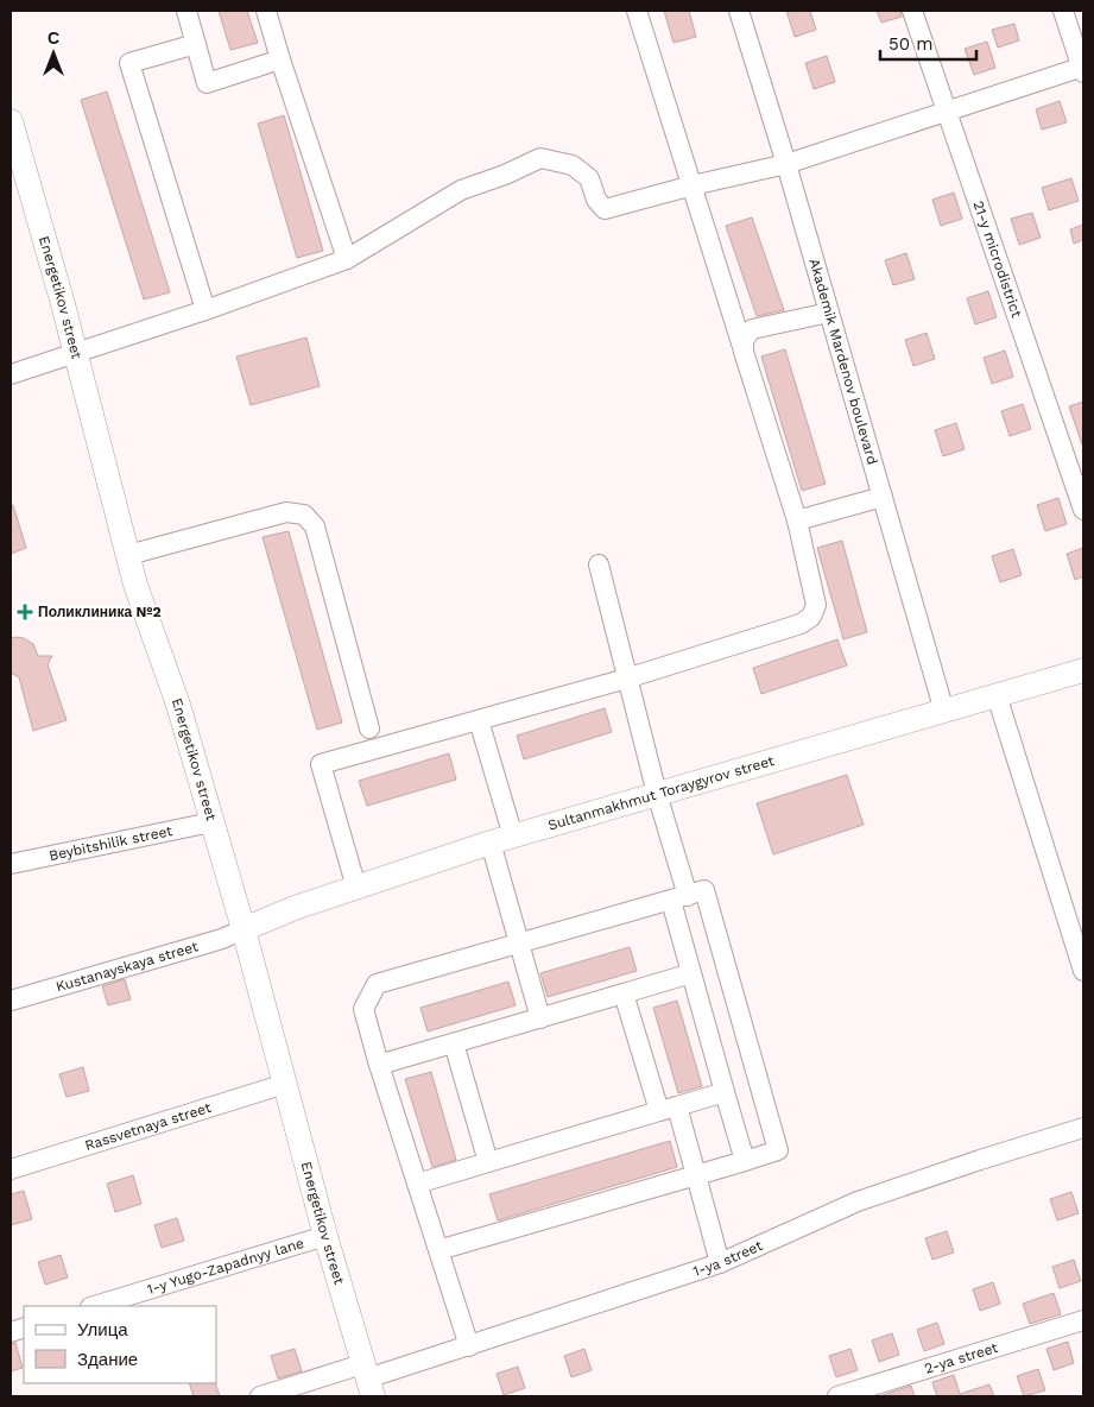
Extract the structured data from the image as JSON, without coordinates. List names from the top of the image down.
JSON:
{
  "streets": {
    "main road": ["Energetikov street", "Sultanmakhmut Toraygyrov street"],
    "street": [
      "21-y microdistrict",
      "Akademik Mardenov boulevard",
      "Beybitshilik street",
      "Kustanayskaya street",
      "Rassvetnaya street",
      "1-ya street",
      "1-y Yugo-Zapadnyy lane",
      "2-ya street"
    ]
  },
  "crossings": [
    ["Energetikov street", "Sultanmakhmut Toraygyrov street"],
    ["Energetikov street", "Beybitshilik street"],
    ["Energetikov street", "Kustanayskaya street"],
    ["Energetikov street", "Rassvetnaya street"],
    ["Energetikov street", "1-ya street"],
    ["Energetikov street", "1-y Yugo-Zapadnyy lane"],
    ["Akademik Mardenov boulevard", "Sultanmakhmut Toraygyrov street"],
    ["Sultanmakhmut Toraygyrov street", "Kustanayskaya street"]
  ],
  "places": {
    "health": ["Поликлиника №2"]
  },
  "legend": ["Улица", "Здание"],
  "scale_bar": "50 m",
  "north": "top"
}
